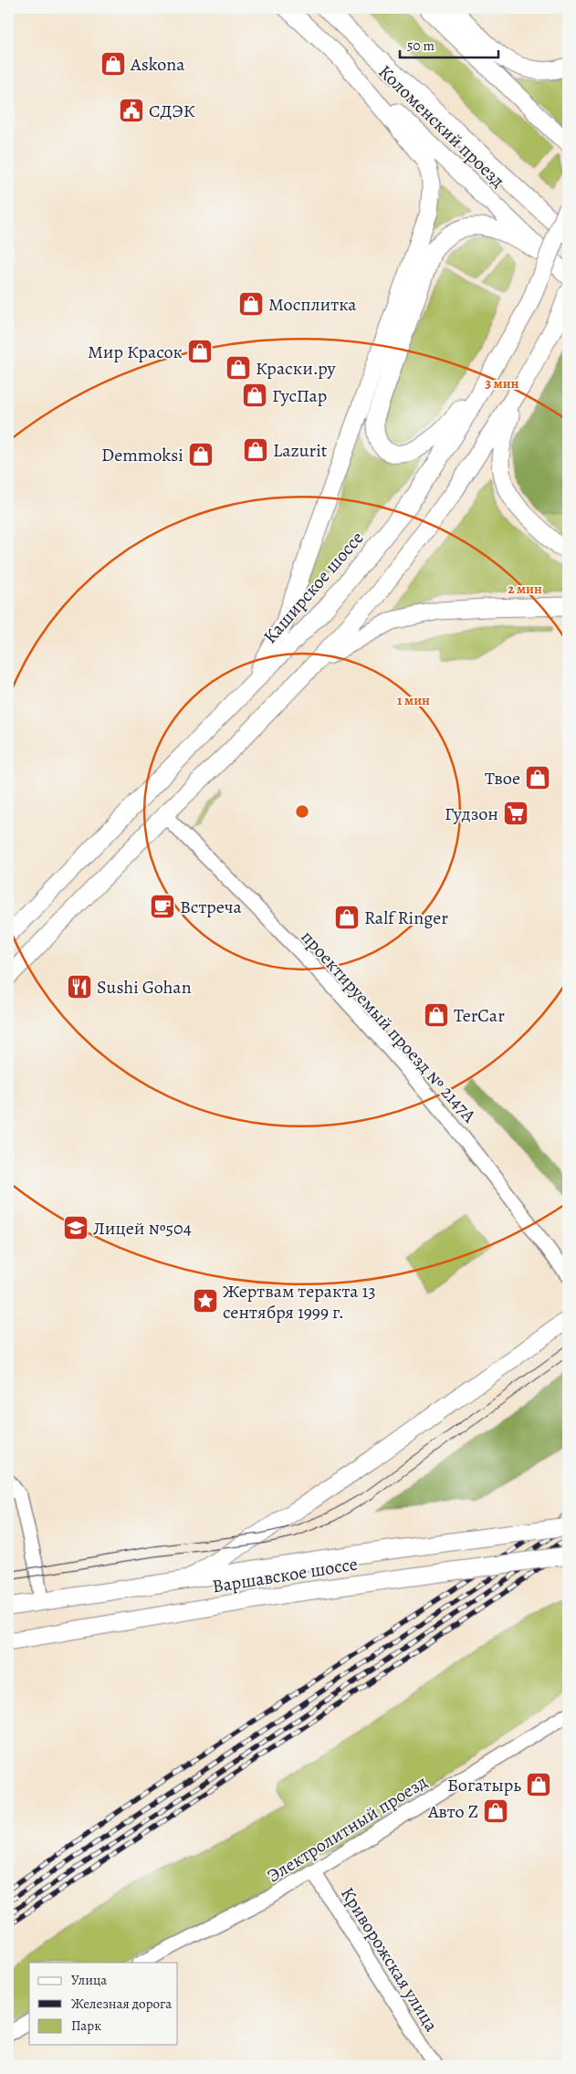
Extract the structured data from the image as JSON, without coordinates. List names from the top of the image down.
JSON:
{
  "streets": {
    "main road": ["Коломенский проезд", "Каширское шоссе", "Варшавское шоссе"],
    "street": ["проектируемый проезд № 2147А", "Электролитный проезд", "Криворожская улица"]
  },
  "crossings": [
    ["Электролитный проезд", "Криворожская улица"]
  ],
  "places": {
    "shop": [
      "Askona",
      "Мосплитка",
      "Мир Красок",
      "Краски.ру",
      "ГусПар",
      "Lazurit",
      "Demmoksi",
      "Твое",
      "Ralf Ringer",
      "TerCar",
      "Богатырь",
      "Авто Z"
    ],
    "public building": ["СДЭК"],
    "supermarket": ["Гудзон"],
    "cafe": ["Встреча"],
    "restaurant": ["Sushi Gohan"],
    "school or university": ["Лицей №504"],
    "place": ["Жертвам теракта 13 сентября 1999 г."]
  },
  "legend": ["Улица", "Железная дорога", "Парк"],
  "scale_bar": "50 m",
  "rings": ["3 мин", "2 мин", "1 мин"]
}
